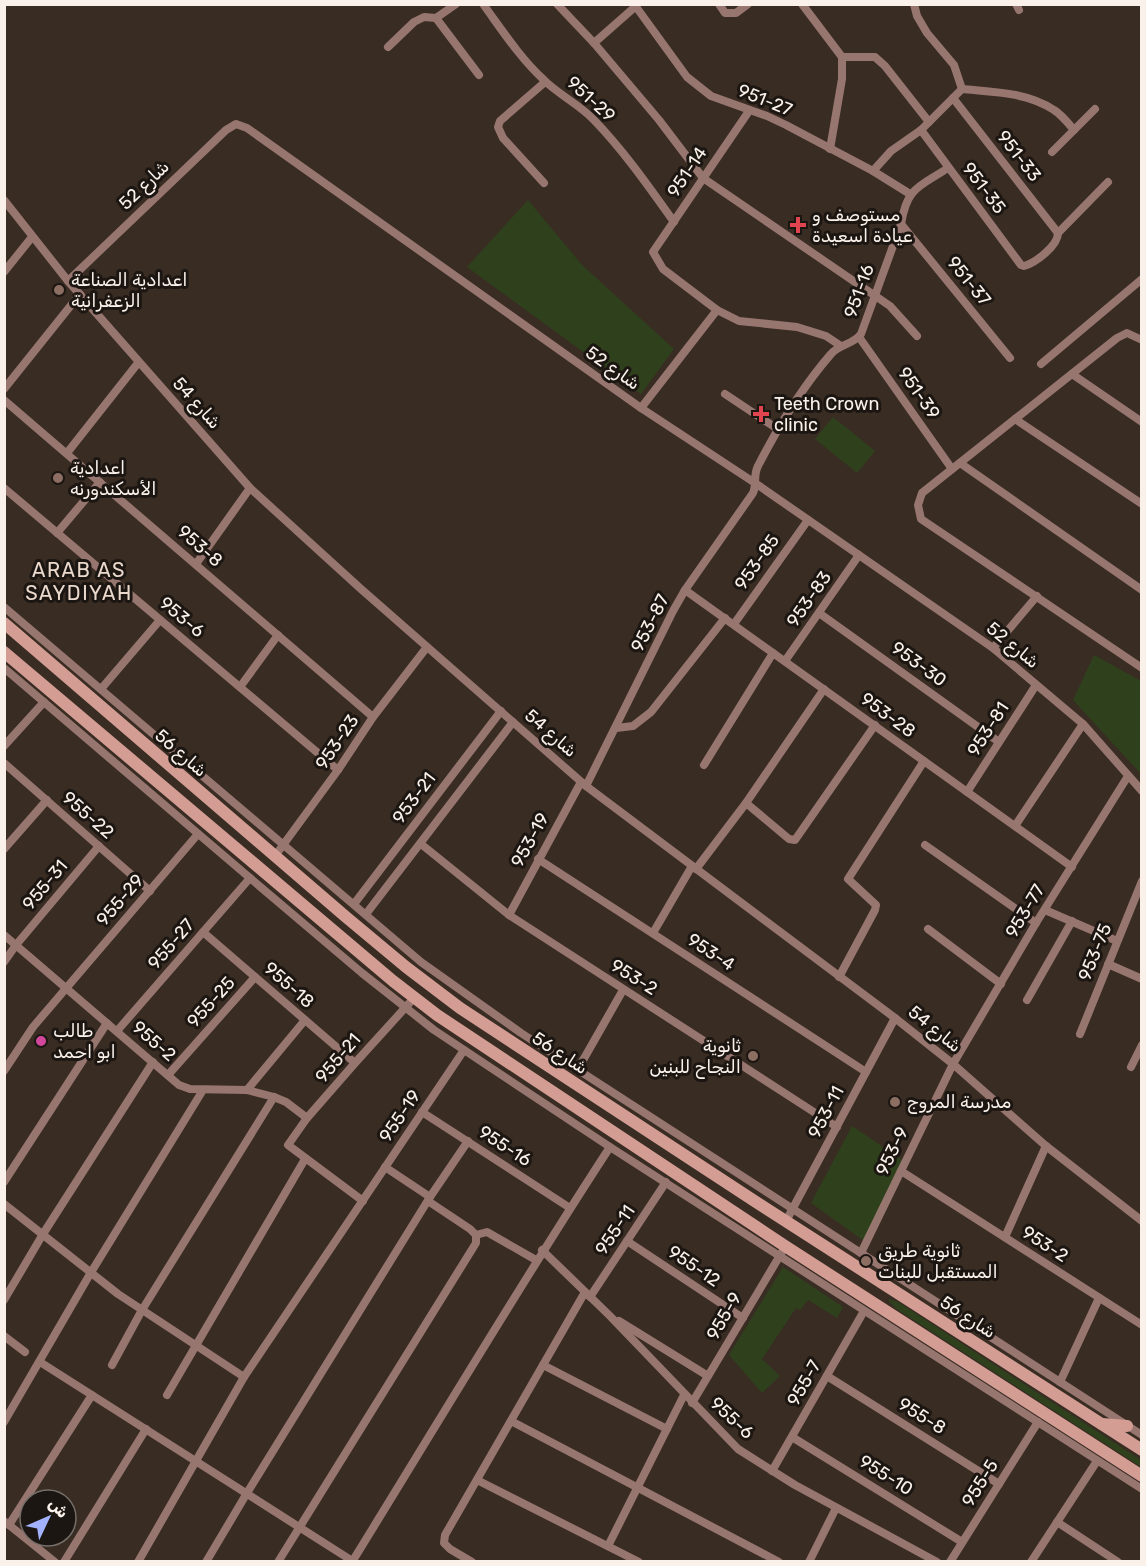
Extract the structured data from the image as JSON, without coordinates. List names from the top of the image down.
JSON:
{
  "streets": {
    "street": [
      "951-29",
      "951-27",
      "951-33",
      "951-14",
      "شارع 52",
      "951-35",
      "951-37",
      "951-16",
      "951-39",
      "شارع 54",
      "953-8",
      "953-85",
      "953-83",
      "953-6",
      "953-87",
      "953-30",
      "953-28",
      "953-81",
      "953-23",
      "شارع 56",
      "953-21",
      "955-22",
      "953-19",
      "955-31",
      "955-29",
      "953-77",
      "955-27",
      "953-4",
      "953-75",
      "953-2",
      "955-18",
      "955-25",
      "955-2",
      "955-21",
      "953-11",
      "955-19",
      "955-16",
      "953-9",
      "955-11",
      "955-12",
      "955-9",
      "955-7",
      "955-8",
      "955-6",
      "955-10",
      "955-5"
    ]
  },
  "crossings": [
    ["951-29", "951-14"],
    ["951-27", "951-14"],
    ["951-27", "951-16"],
    ["951-33", "951-35"],
    ["شارع 52", "951-16"],
    ["شارع 52", "شارع 54"],
    ["شارع 52", "953-85"],
    ["شارع 52", "953-83"],
    ["شارع 52", "953-87"],
    ["شارع 52", "953-81"],
    ["شارع 52", "953-77"],
    ["951-37", "951-16"],
    ["951-16", "951-39"],
    ["951-16", "953-87"],
    ["شارع 54", "953-87"],
    ["شارع 54", "953-23"],
    ["شارع 54", "953-21"],
    ["شارع 54", "953-19"],
    ["شارع 54", "953-77"],
    ["شارع 54", "953-11"],
    ["شارع 54", "953-9"],
    ["953-8", "953-23"],
    ["953-85", "953-28"],
    ["953-83", "953-30"],
    ["953-83", "953-28"],
    ["953-6", "953-23"],
    ["953-87", "953-28"],
    ["953-87", "953-19"],
    ["953-30", "953-81"],
    ["953-28", "953-81"],
    ["953-28", "953-77"],
    ["953-23", "شارع 56"],
    ["شارع 56", "955-21"],
    ["شارع 56", "953-11"],
    ["شارع 56", "955-9"],
    ["953-21", "953-2"],
    ["955-22", "955-31"],
    ["955-22", "955-29"],
    ["953-19", "953-4"],
    ["953-19", "953-2"],
    ["955-31", "955-2"],
    ["955-29", "955-2"],
    ["953-77", "953-9"],
    ["955-27", "955-18"],
    ["955-27", "955-2"],
    ["953-4", "953-11"],
    ["953-2", "953-11"],
    ["953-2", "953-9"],
    ["955-18", "955-25"],
    ["955-18", "955-21"],
    ["955-25", "955-2"],
    ["955-2", "955-21"],
    ["955-19", "955-16"],
    ["955-11", "955-12"],
    ["955-11", "955-6"],
    ["955-12", "955-9"],
    ["955-9", "955-6"],
    ["955-7", "955-8"],
    ["955-7", "955-6"],
    ["955-7", "955-10"],
    ["955-8", "955-5"],
    ["955-10", "955-5"]
  ],
  "districts": ["ARAB AS SAYDIYAH"],
  "places": {
    "health": ["مستوصف و عيادة اسعيدة", "Teeth Crown clinic"],
    "other": [
      "اعدادية الصناعة الزعفرانية",
      "اعدادية الأسكندورنه",
      "طالب ابو احمد",
      "ثانوية النجاح للبنين",
      "مدرسة المروج",
      "ثانوية طريق المستقبل للبنات"
    ]
  },
  "north": "top right"
}
